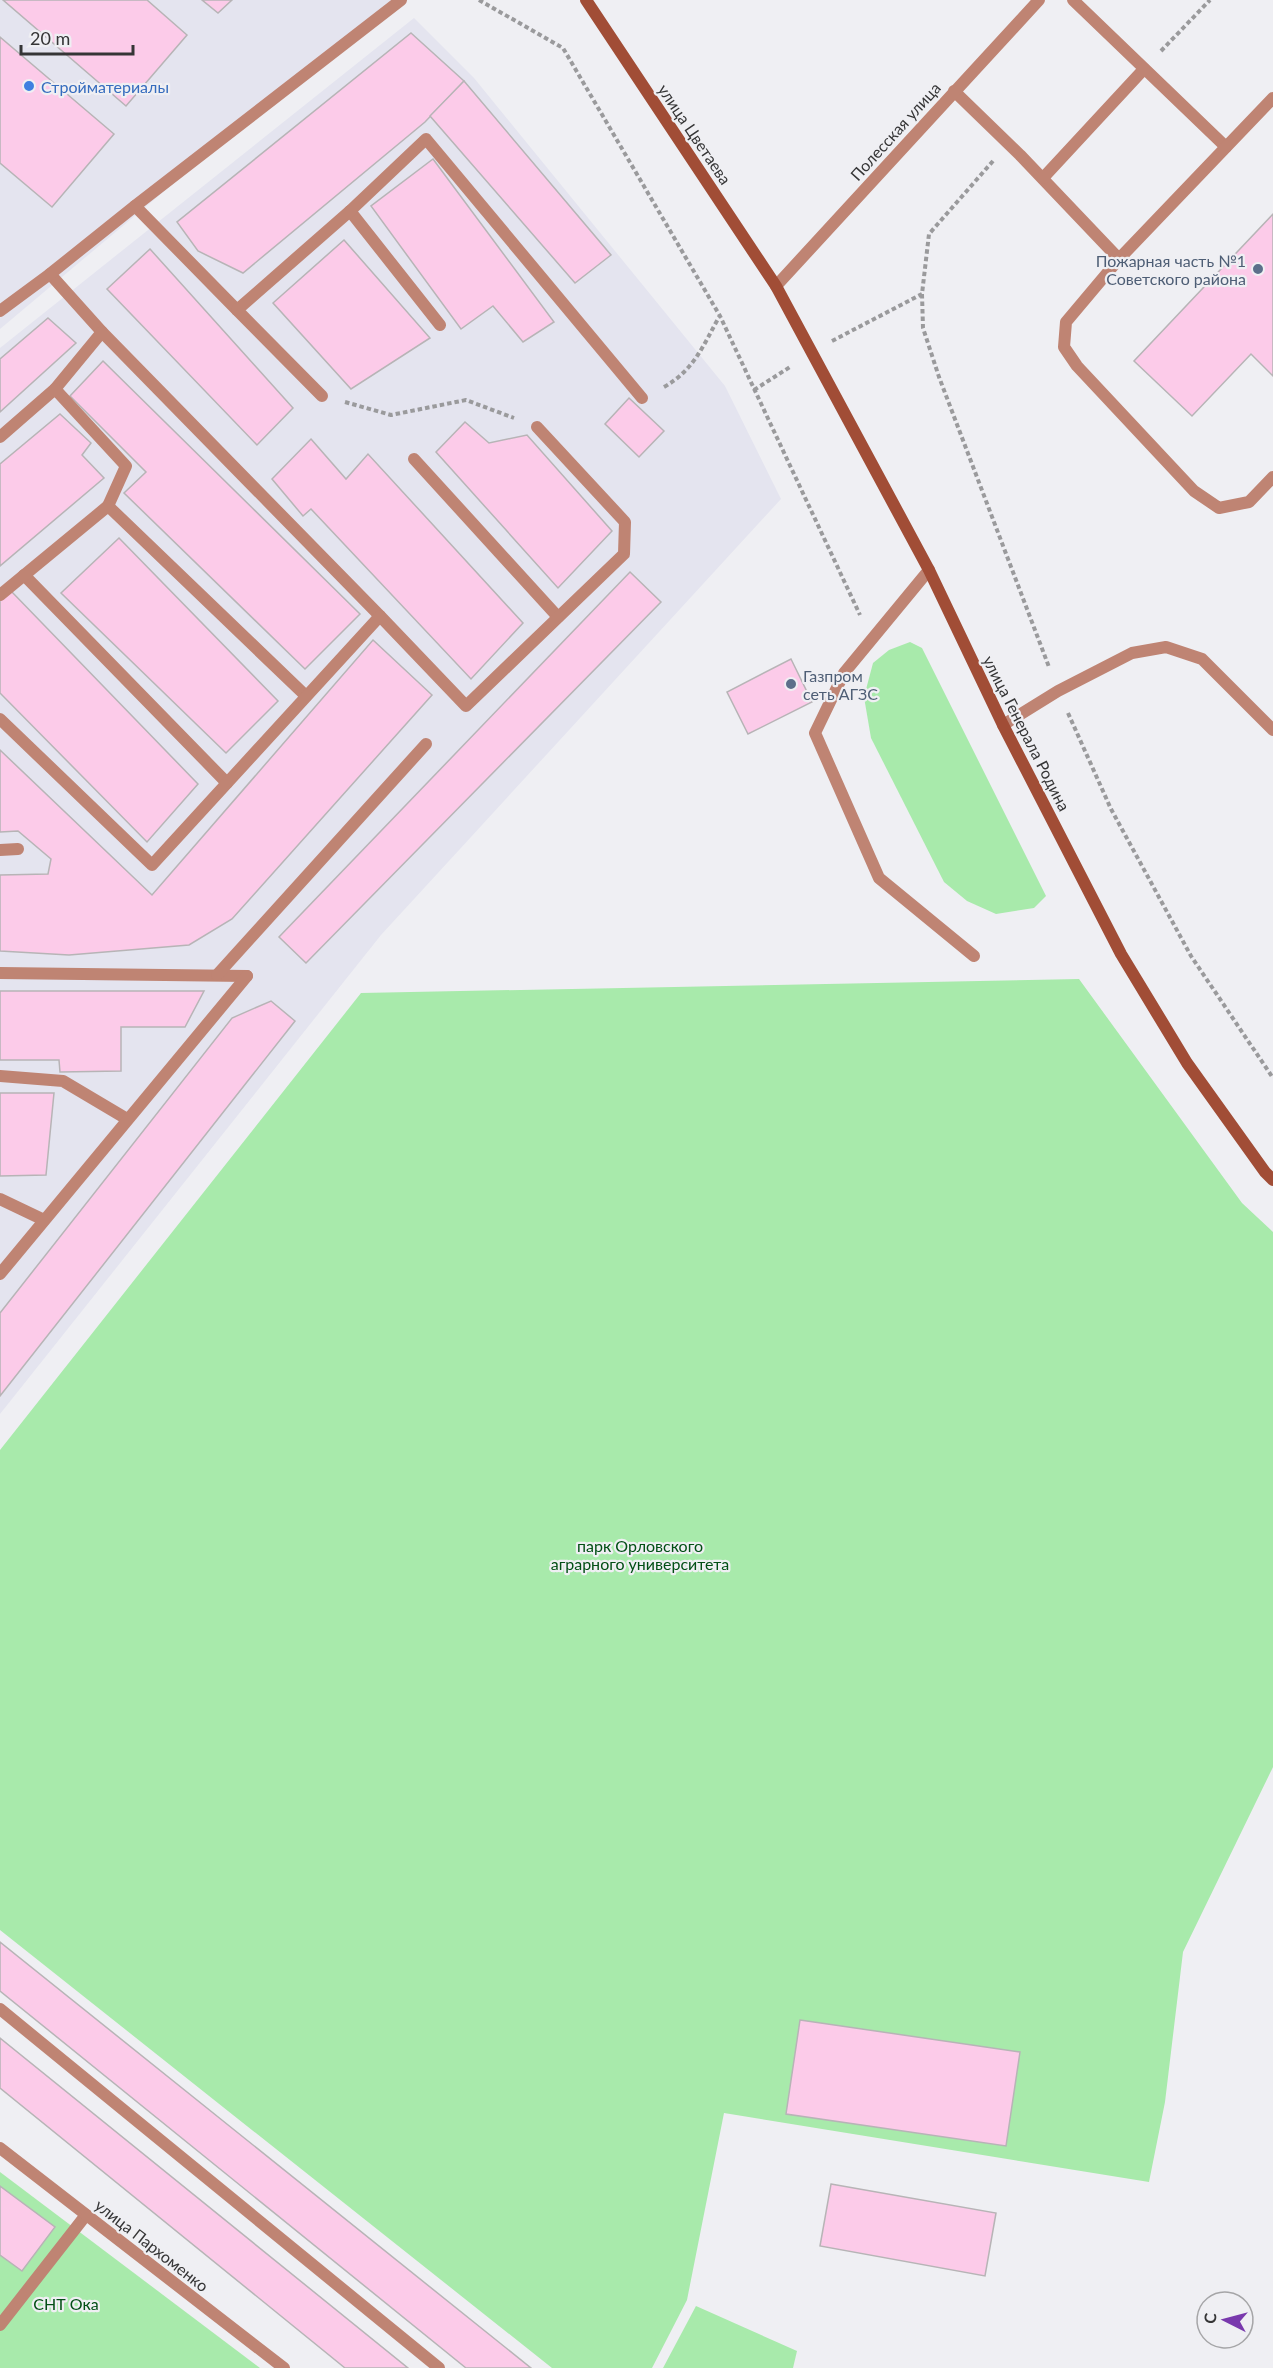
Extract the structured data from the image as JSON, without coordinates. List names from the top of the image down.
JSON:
{
  "streets": {
    "main road": ["улица Цветаева", "улица Генерала Родина"],
    "street": ["Полесская улица", "улица Пархоменко"]
  },
  "crossings": [
    ["Полесская улица", "улица Цветаева"],
    ["Полесская улица", "улица Генерала Родина"],
    ["улица Цветаева", "улица Генерала Родина"]
  ],
  "parks": ["парк Орловского аграрного университета", "СНТ Ока"],
  "places": ["Стройматериалы", "Пожарная часть №1 Советского района", "Газпром сеть АГЗС"],
  "scale_bar": "20 m",
  "north": "left"
}
